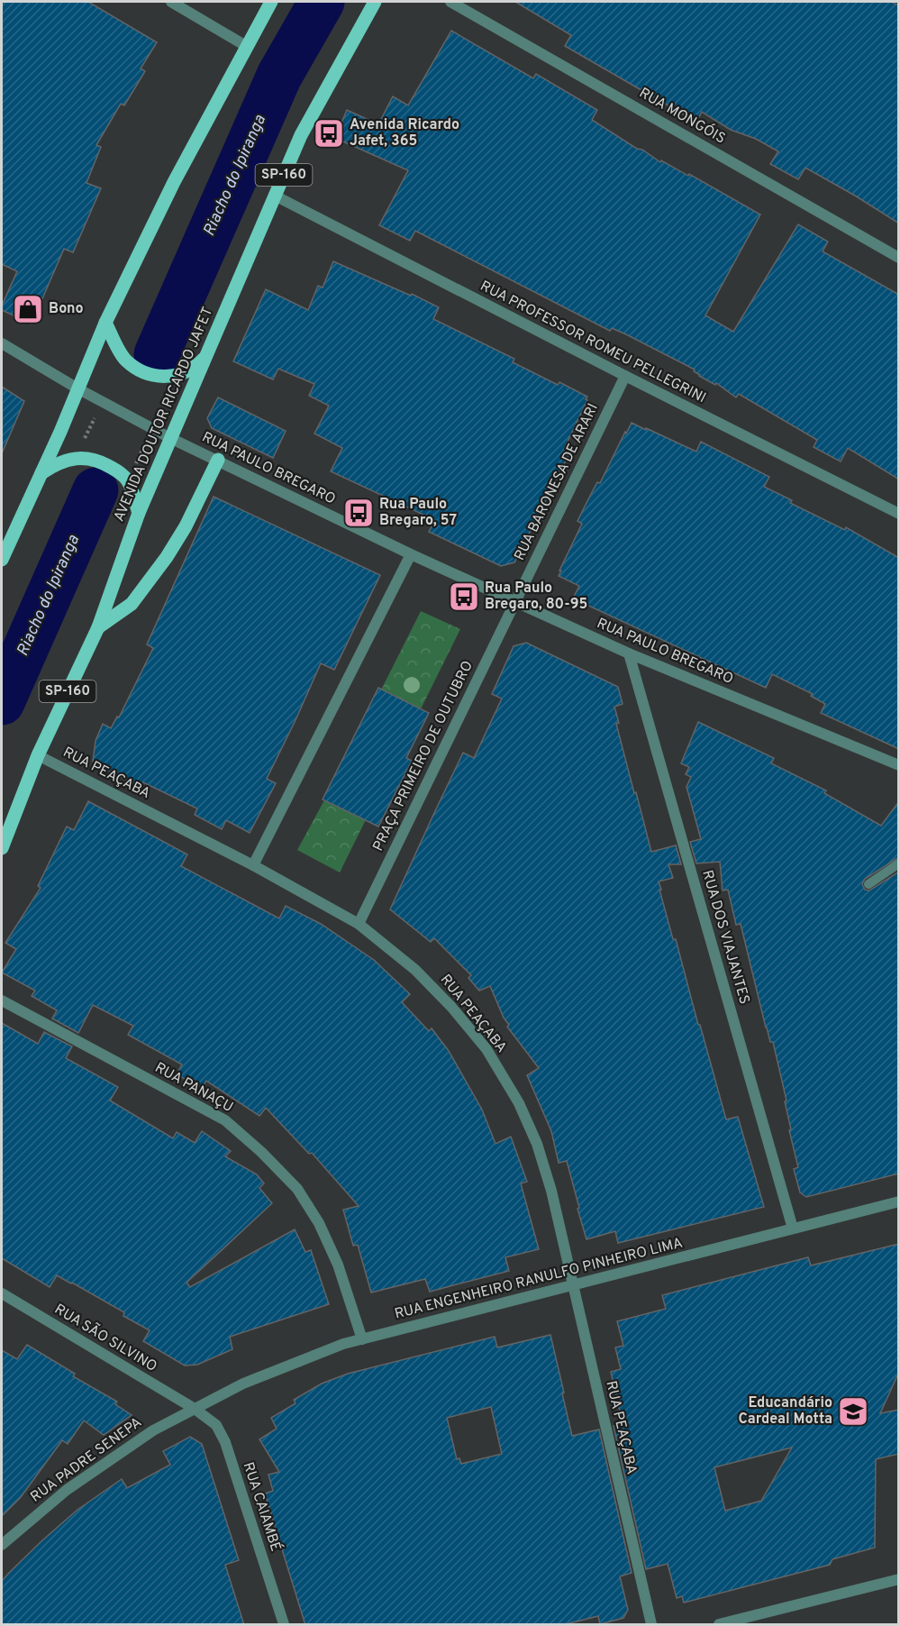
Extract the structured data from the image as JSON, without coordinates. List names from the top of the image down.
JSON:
{
  "streets": {
    "main road": ["SP-160", "AVENIDA DOUTOR RICARDO JAFET"],
    "street": [
      "RUA MONGÓIS",
      "RUA PROFESSOR ROMEU PELLEGRINI",
      "RUA PAULO BREGARO",
      "RUA BARONESA DE ARARI",
      "PRAÇA PRIMEIRO DE OUTUBRO",
      "RUA PEAÇABA",
      "RUA DOS VIAJANTES",
      "RUA PANAÇU",
      "RUA ENGENHEIRO RANULFO PINHEIRO LIMA",
      "RUA SÃO SILVINO",
      "RUA PADRE SENEPA",
      "RUA CAIAMBÉ"
    ]
  },
  "crossings": [
    ["RUA PROFESSOR ROMEU PELLEGRINI", "AVENIDA DOUTOR RICARDO JAFET"],
    ["RUA PROFESSOR ROMEU PELLEGRINI", "RUA BARONESA DE ARARI"],
    ["AVENIDA DOUTOR RICARDO JAFET", "RUA PAULO BREGARO"],
    ["AVENIDA DOUTOR RICARDO JAFET", "RUA PEAÇABA"],
    ["RUA PAULO BREGARO", "RUA BARONESA DE ARARI"],
    ["RUA PAULO BREGARO", "PRAÇA PRIMEIRO DE OUTUBRO"],
    ["RUA PAULO BREGARO", "RUA DOS VIAJANTES"],
    ["RUA BARONESA DE ARARI", "PRAÇA PRIMEIRO DE OUTUBRO"],
    ["PRAÇA PRIMEIRO DE OUTUBRO", "RUA PEAÇABA"],
    ["RUA PEAÇABA", "RUA ENGENHEIRO RANULFO PINHEIRO LIMA"],
    ["RUA DOS VIAJANTES", "RUA ENGENHEIRO RANULFO PINHEIRO LIMA"],
    ["RUA PANAÇU", "RUA ENGENHEIRO RANULFO PINHEIRO LIMA"],
    ["RUA ENGENHEIRO RANULFO PINHEIRO LIMA", "RUA SÃO SILVINO"],
    ["RUA ENGENHEIRO RANULFO PINHEIRO LIMA", "RUA PADRE SENEPA"],
    ["RUA ENGENHEIRO RANULFO PINHEIRO LIMA", "RUA CAIAMBÉ"],
    ["RUA SÃO SILVINO", "RUA PADRE SENEPA"],
    ["RUA SÃO SILVINO", "RUA CAIAMBÉ"],
    ["RUA PADRE SENEPA", "RUA CAIAMBÉ"]
  ],
  "water": ["Riacho do Ipiranga"],
  "places": {
    "bus stop": ["Avenida Ricardo Jafet, 365", "Rua Paulo Bregaro, 57", "Rua Paulo Bregaro, 80-95"],
    "shop": ["Bono"],
    "school or university": ["Educandário Cardeal Motta"]
  }
}
